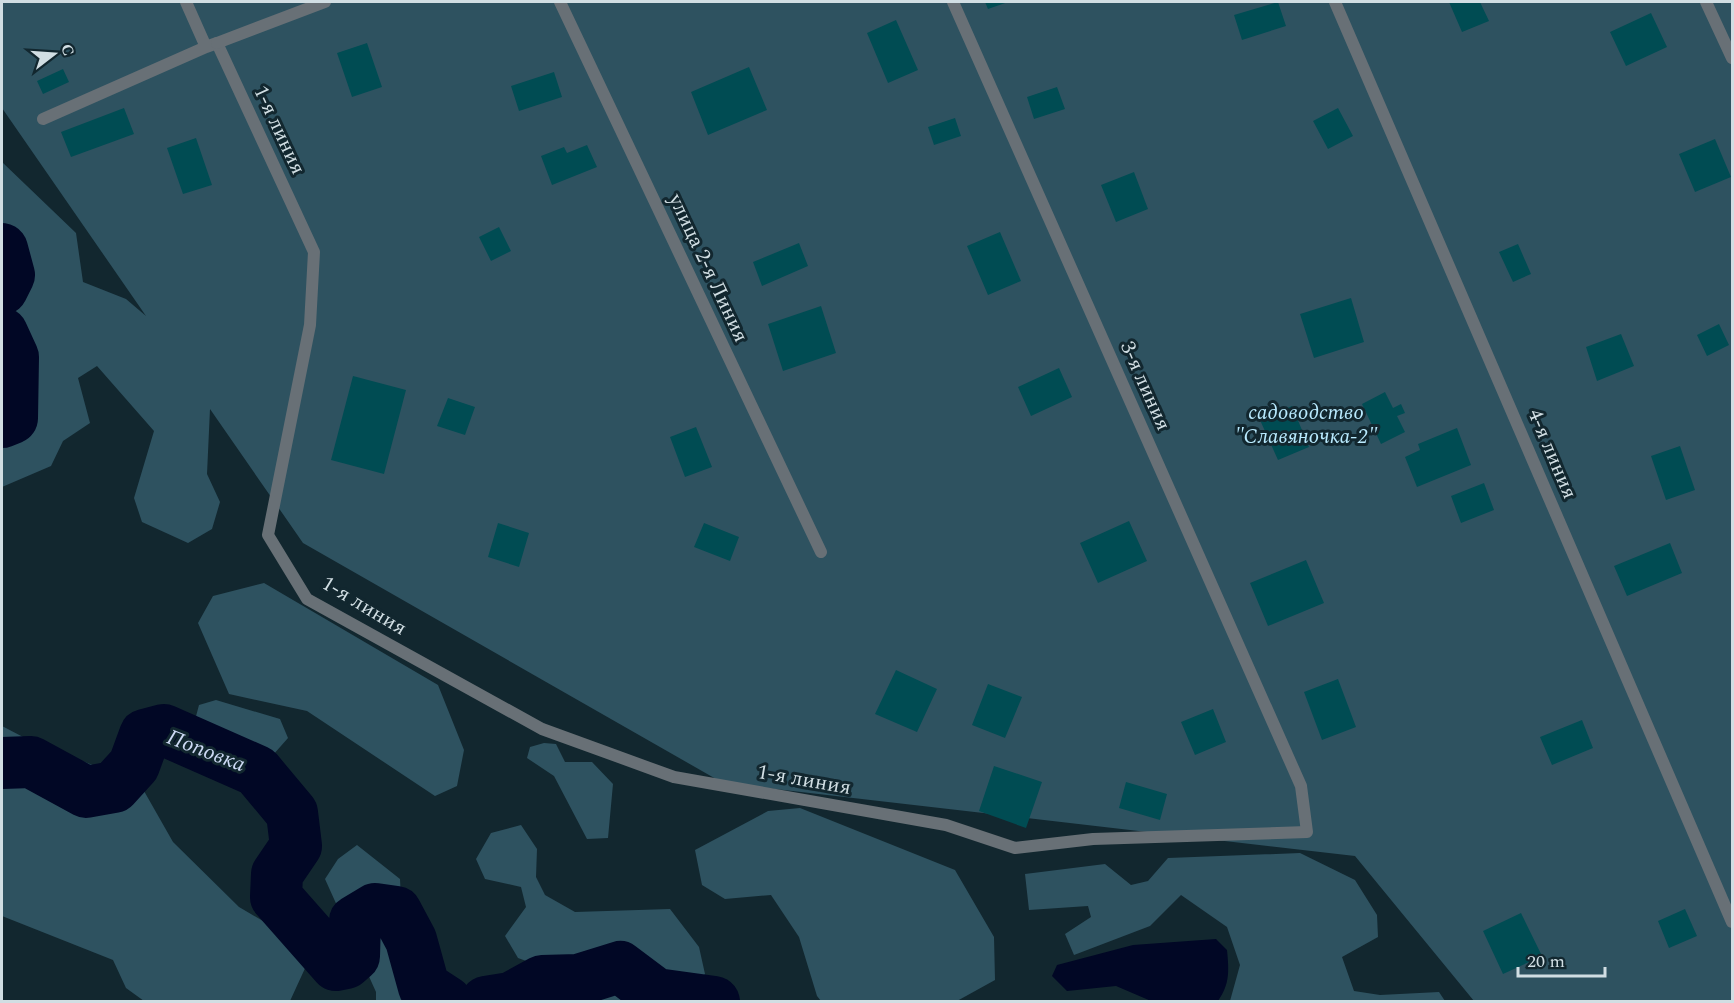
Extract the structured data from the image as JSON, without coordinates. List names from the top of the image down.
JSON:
{
  "streets": {
    "street": [
      "1-я линия",
      "улица 2-я Линия",
      "3-я линия",
      "4-я линия"
    ]
  },
  "crossings": [
    ["1-я линия", "3-я линия"]
  ],
  "water": ["Поповка"],
  "parks": ["садоводство \"Славяночка-2\""],
  "scale_bar": "20 m",
  "north": "right"
}
